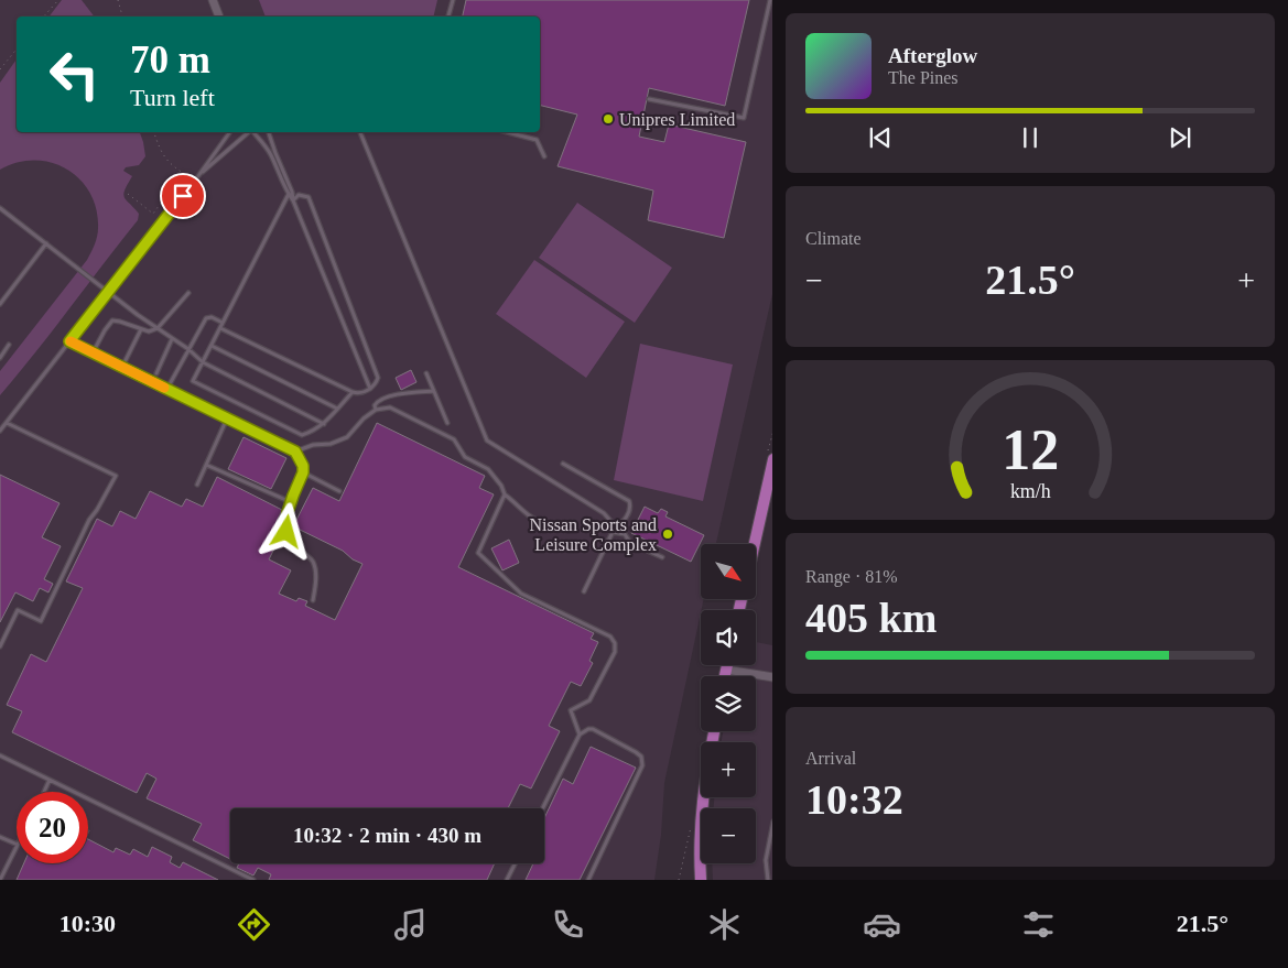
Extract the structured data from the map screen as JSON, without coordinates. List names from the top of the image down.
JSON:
{
  "places": ["Unipres Limited", "Nissan Sports and Leisure Complex"],
  "north": "bottom right",
  "page": {
    "turn": ["70 m", "Turn left"],
    "song": ["Afterglow", "The Pines"],
    "tile": [
      "Climate",
      ["Range · 81%", "405 km"],
      ["Arrival", "10:32"]
    ],
    "heat": ["−", "21.5°", "+"],
    "map_buttons": ["+", "−"],
    "limit": "20",
    "trip": "10:32 · 2 min · 430 m",
    "tabs": ["10:30", "21.5°"],
    "gauge": ["12", "km/h"]
  }
}
